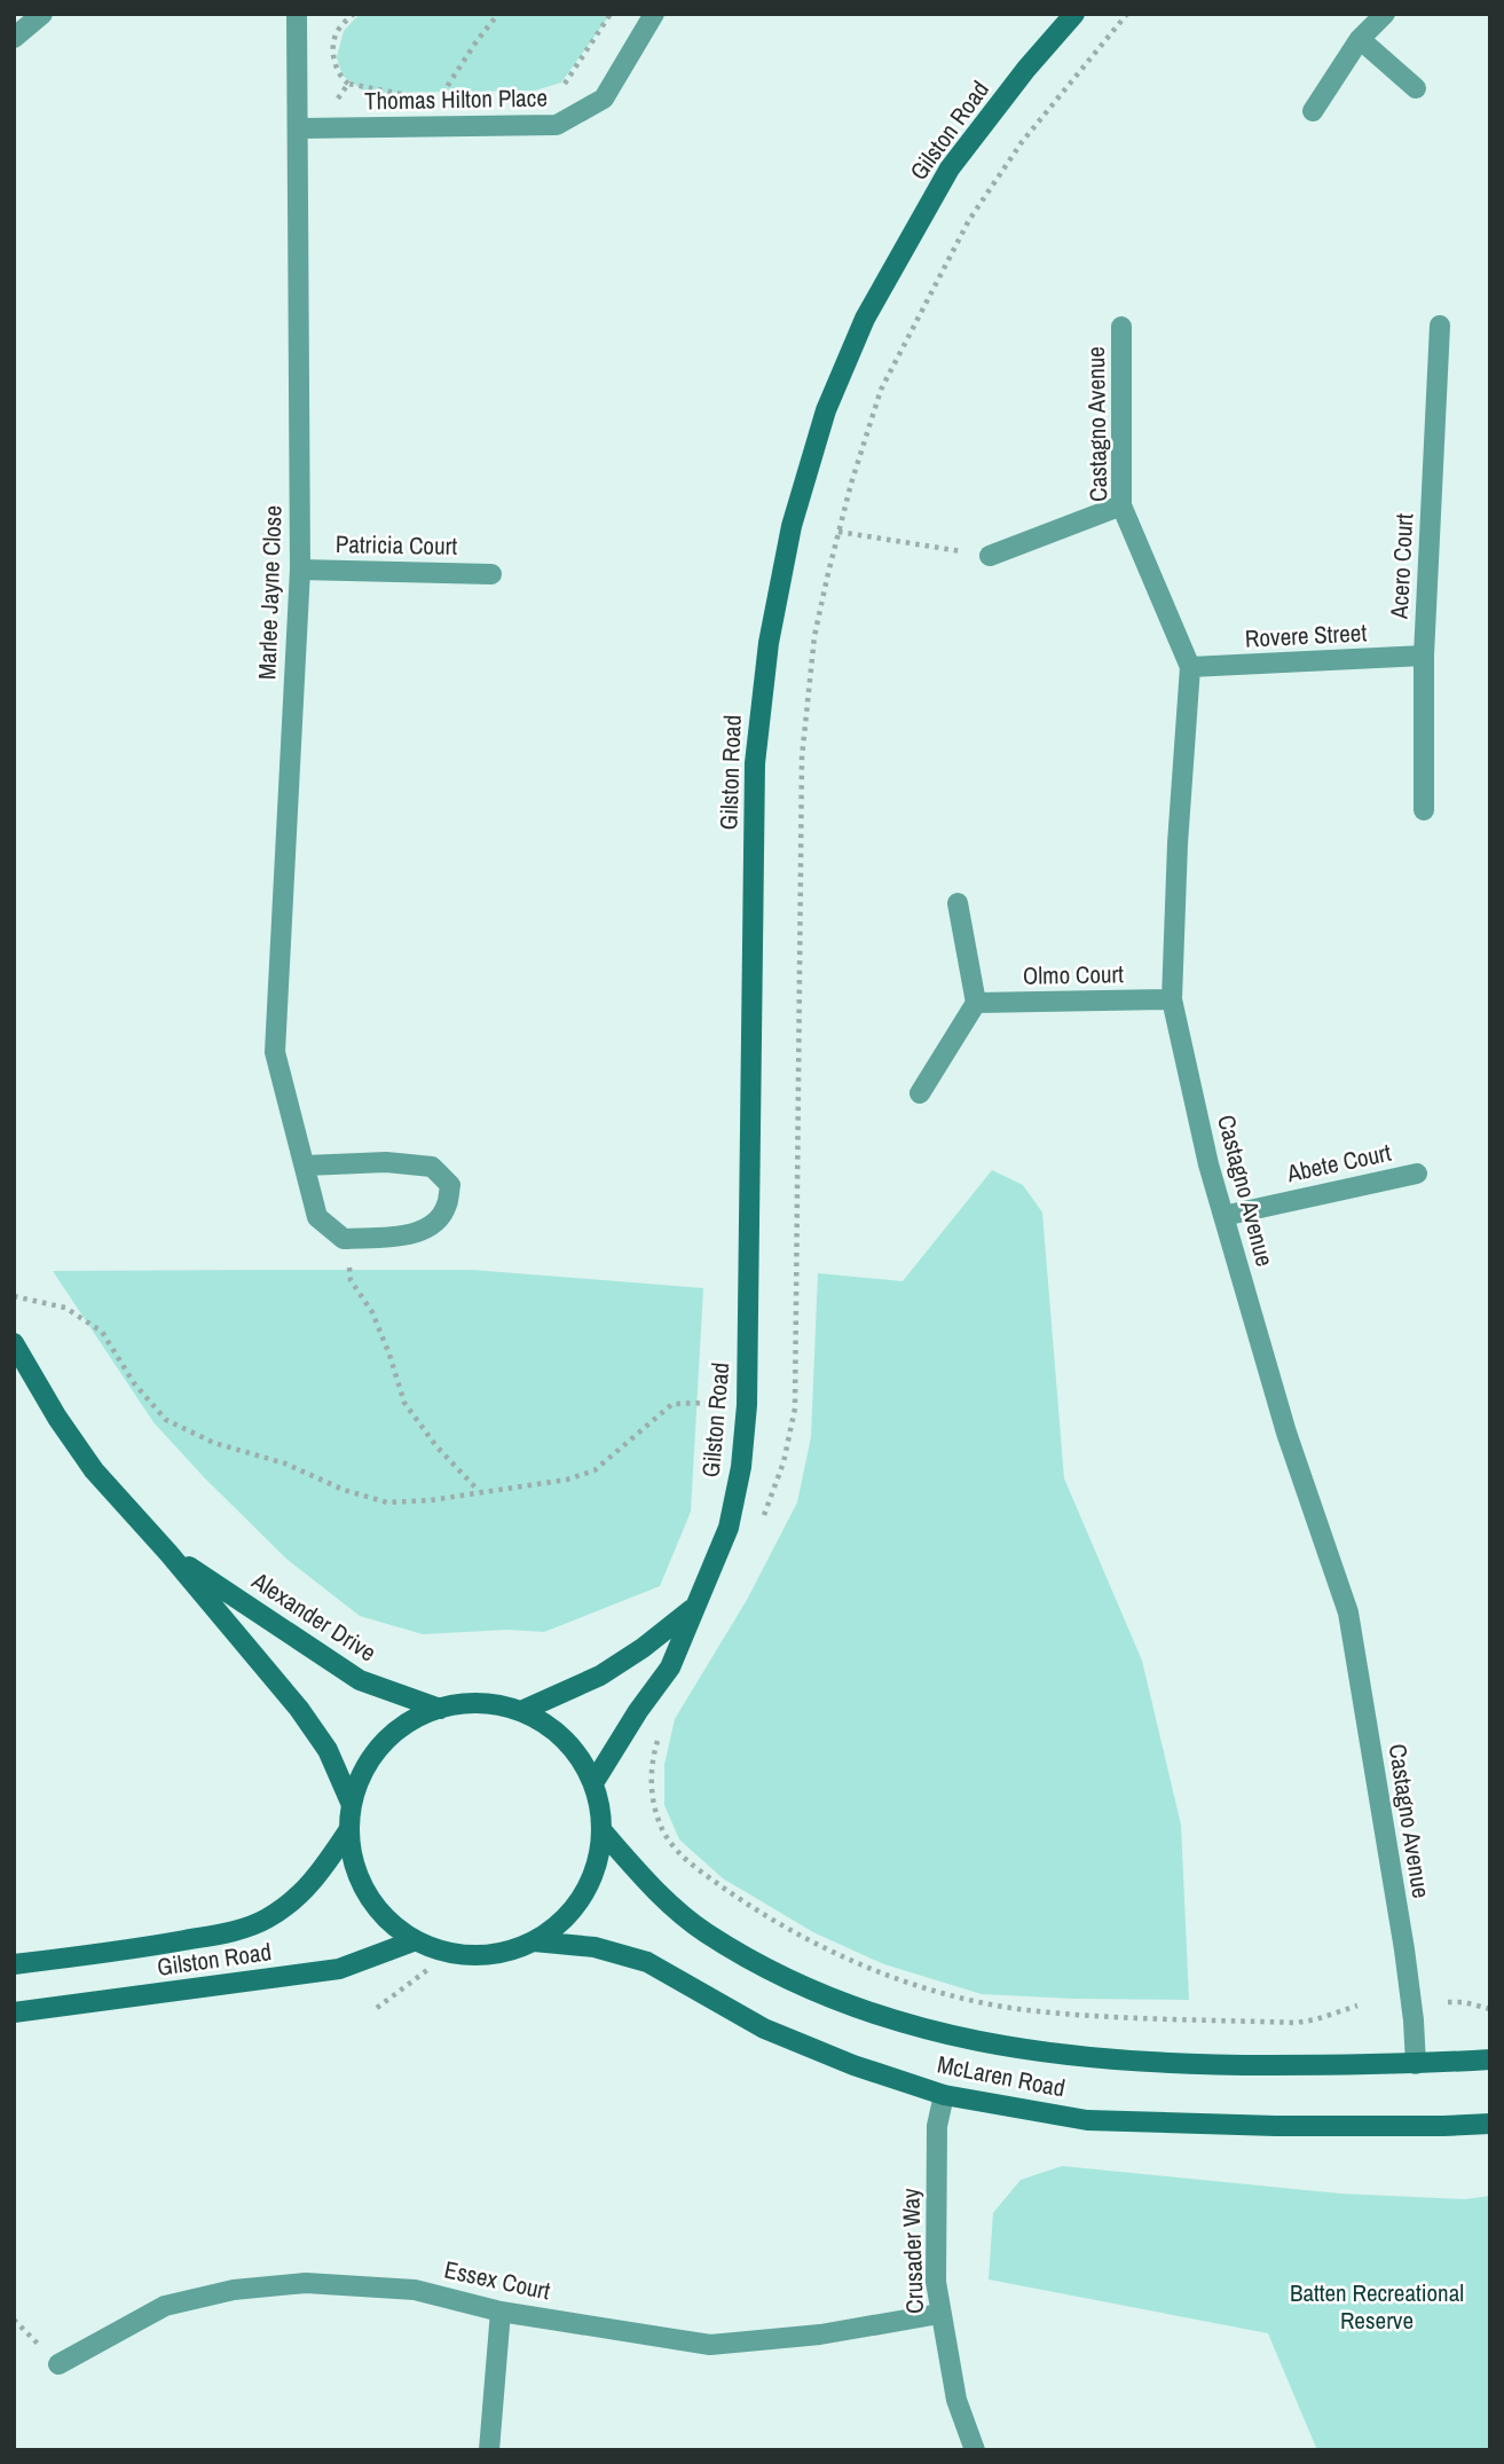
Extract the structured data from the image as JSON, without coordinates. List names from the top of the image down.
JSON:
{
  "streets": {
    "main road": ["Gilston Road", "Alexander Drive", "McLaren Road"],
    "street": [
      "Thomas Hilton Place",
      "Castagno Avenue",
      "Patricia Court",
      "Acero Court",
      "Marlee Jayne Close",
      "Rovere Street",
      "Olmo Court",
      "Abete Court",
      "Crusader Way",
      "Essex Court"
    ]
  },
  "crossings": [
    ["Thomas Hilton Place", "Marlee Jayne Close"],
    ["Gilston Road", "Alexander Drive"],
    ["Gilston Road", "McLaren Road"],
    ["Castagno Avenue", "Rovere Street"],
    ["Castagno Avenue", "Olmo Court"],
    ["Castagno Avenue", "Abete Court"],
    ["Castagno Avenue", "McLaren Road"],
    ["Patricia Court", "Marlee Jayne Close"],
    ["Acero Court", "Rovere Street"],
    ["Alexander Drive", "McLaren Road"],
    ["McLaren Road", "Crusader Way"],
    ["Crusader Way", "Essex Court"]
  ],
  "parks": ["Batten Recreational Reserve"]
}
